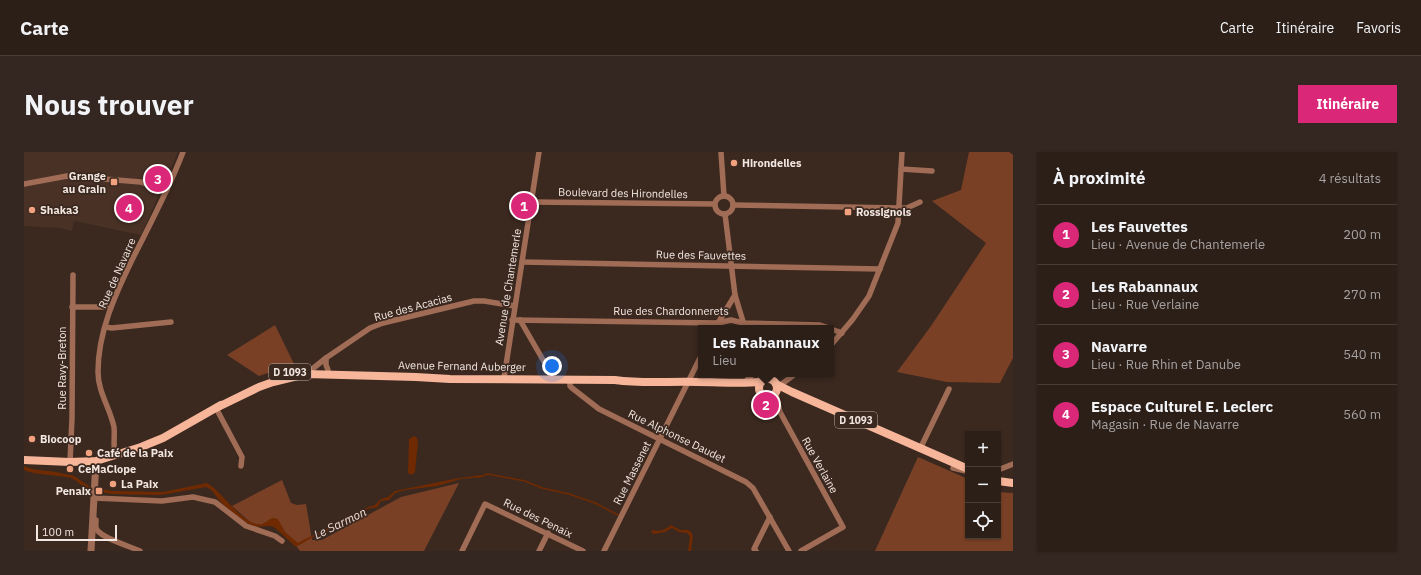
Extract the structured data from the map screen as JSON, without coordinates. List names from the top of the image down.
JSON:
{
  "streets": {
    "main road": ["Avenue Fernand Auberger", "D 1093"],
    "street": [
      "Boulevard des Hirondelles",
      "Rue des Fauvettes",
      "Rue de Navarre",
      "Avenue de Chantemerle",
      "Rue des Acacias",
      "Rue des Chardonnerets",
      "Rue Ravy-Breton",
      "Rue Alphonse Daudet",
      "Rue Verlaine",
      "Rue Massenet",
      "Rue des Penaix"
    ]
  },
  "crossings": [
    ["Boulevard des Hirondelles", "Avenue de Chantemerle"],
    ["Rue des Fauvettes", "Avenue de Chantemerle"],
    ["Rue de Navarre", "Avenue Fernand Auberger"],
    ["Rue de Navarre", "D 1093"],
    ["Avenue de Chantemerle", "Rue des Acacias"],
    ["Avenue de Chantemerle", "Rue des Chardonnerets"],
    ["Avenue de Chantemerle", "Avenue Fernand Auberger"],
    ["Rue des Acacias", "Avenue Fernand Auberger"],
    ["Avenue Fernand Auberger", "D 1093"],
    ["Avenue Fernand Auberger", "Rue Alphonse Daudet"],
    ["Avenue Fernand Auberger", "Rue Verlaine"],
    ["Avenue Fernand Auberger", "Rue Massenet"],
    ["Rue Ravy-Breton", "D 1093"],
    ["Rue Alphonse Daudet", "Rue Massenet"]
  ],
  "water": ["Le Sarmon"],
  "places": {
    "other": [
      "Hirondelles",
      "Shaka3",
      "Biocoop",
      "Café de la Paix",
      "CeMaClope",
      "La Paix"
    ],
    "transit": ["Grange au Grain", "Rossignols", "Penaix"]
  },
  "scale_bar": "100 m",
  "page": {
    "header": "Carte",
    "nav": ["Carte", "Itinéraire", "Favoris"],
    "buttons": "Itinéraire",
    "title": "Nous trouver",
    "heading": ["À proximité", "4 résultats"],
    "pins": [
      "3",
      "1",
      "4",
      "2"
    ],
    "list": [
      {
        "mark": "1",
        "name": "Les Fauvettes",
        "note": "Lieu · Avenue de Chantemerle",
        "value": "200 m"
      },
      {
        "mark": "2",
        "name": "Les Rabannaux",
        "note": "Lieu · Rue Verlaine",
        "value": "270 m"
      },
      {
        "mark": "3",
        "name": "Navarre",
        "note": "Lieu · Rue Rhin et Danube",
        "value": "540 m"
      },
      {
        "mark": "4",
        "name": "Espace Culturel E. Leclerc",
        "note": "Magasin · Rue de Navarre",
        "value": "560 m"
      }
    ],
    "popup": ["Les Rabannaux", "Lieu"],
    "map_buttons": ["+", "−"],
    "scale": "100 m"
  }
}
